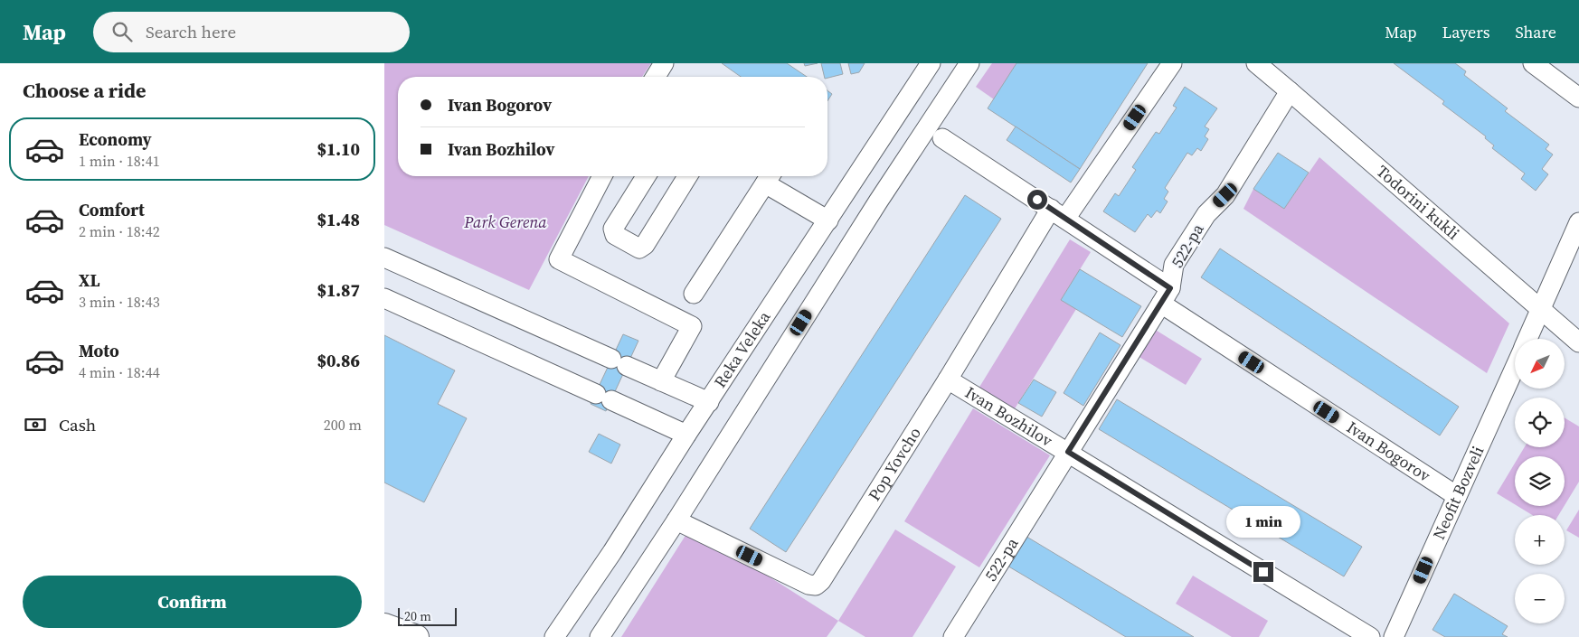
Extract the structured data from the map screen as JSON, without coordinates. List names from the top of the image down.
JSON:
{
  "streets": {
    "street": [
      "Todorini kukli",
      "522-ра",
      "Reka Veleka",
      "Ivan Bozhilov",
      "Ivan Bogorov",
      "Pop Yovcho",
      "Neofit Bozveli"
    ]
  },
  "crossings": [
    ["Todorini kukli", "522-ра"],
    ["Todorini kukli", "Neofit Bozveli"],
    ["522-ра", "Ivan Bozhilov"],
    ["522-ра", "Ivan Bogorov"],
    ["Ivan Bozhilov", "Pop Yovcho"],
    ["Ivan Bogorov", "Pop Yovcho"],
    ["Ivan Bogorov", "Neofit Bozveli"]
  ],
  "parks": ["Park Gerena"],
  "scale_bar": "20 m",
  "north": "bottom left",
  "page": {
    "header": "Map",
    "search": "Search here",
    "nav": ["Map", "Layers", "Share"],
    "heading": "Choose a ride",
    "banner": ["Ivan Bogorov", "Ivan Bozhilov"],
    "list": [
      {
        "name": "Economy",
        "note": "1 min · 18:41",
        "value": "$1.10"
      },
      {
        "name": "Comfort",
        "note": "2 min · 18:42",
        "value": "$1.48"
      },
      {
        "name": "XL",
        "note": "3 min · 18:43",
        "value": "$1.87"
      },
      {
        "name": "Moto",
        "note": "4 min · 18:44",
        "value": "$0.86"
      }
    ],
    "map_buttons": ["+", "−"],
    "pay": ["Cash", "200 m"],
    "bubble": "1 min",
    "buttons": "Confirm",
    "scale": "20 m"
  }
}
